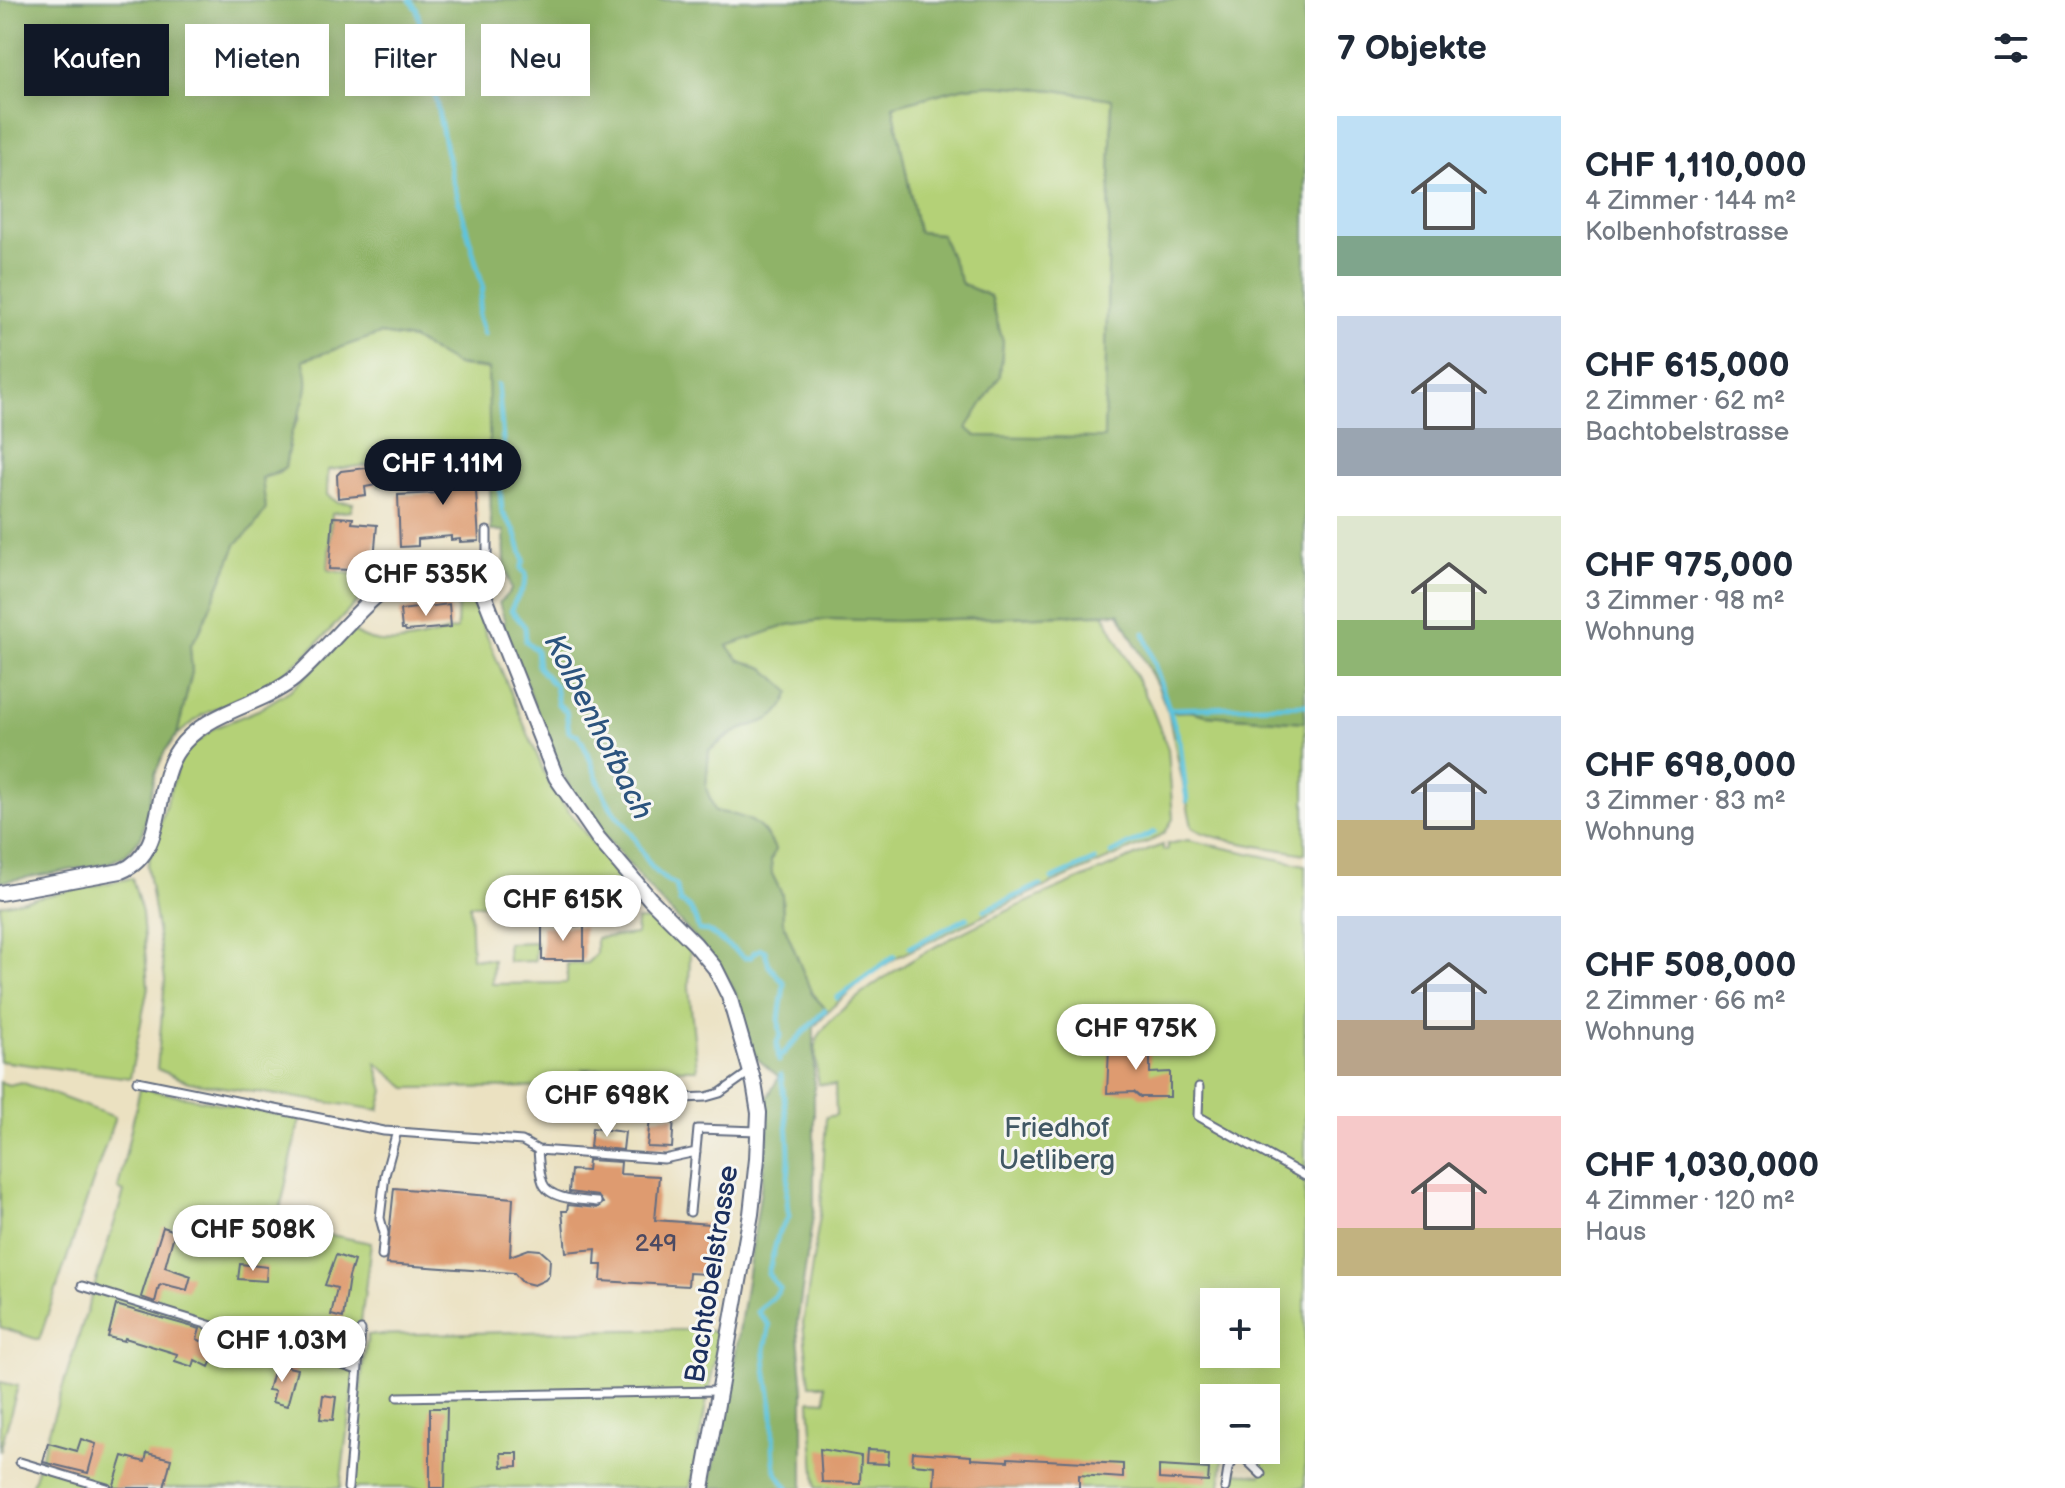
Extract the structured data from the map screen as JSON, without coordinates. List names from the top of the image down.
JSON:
{
  "streets": {
    "street": ["Bachtobelstrasse"]
  },
  "water": ["Kolbenhofbach"],
  "parks": ["Friedhof Uetliberg"],
  "house_numbers": ["249"],
  "page": {
    "heading": "7 Objekte",
    "chip": [
      "Kaufen",
      "Mieten",
      "Filter",
      "Neu"
    ],
    "list": [
      {
        "name": "CHF 1,110,000",
        "note": "4 Zimmer · 144 m² · Kolbenhofstrasse"
      },
      {
        "name": "CHF 615,000",
        "note": "2 Zimmer · 62 m² · Bachtobelstrasse"
      },
      {
        "name": "CHF 975,000",
        "note": "3 Zimmer · 98 m² · Wohnung"
      },
      {
        "name": "CHF 698,000",
        "note": "3 Zimmer · 83 m² · Wohnung"
      },
      {
        "name": "CHF 508,000",
        "note": "2 Zimmer · 66 m² · Wohnung"
      },
      {
        "name": "CHF 1,030,000",
        "note": "4 Zimmer · 120 m² · Haus"
      }
    ],
    "price": [
      "CHF 1.11M",
      "CHF 535K",
      "CHF 615K",
      "CHF 975K",
      "CHF 698K",
      "CHF 508K",
      "CHF 1.03M"
    ],
    "map_buttons": ["+", "−"]
  }
}
